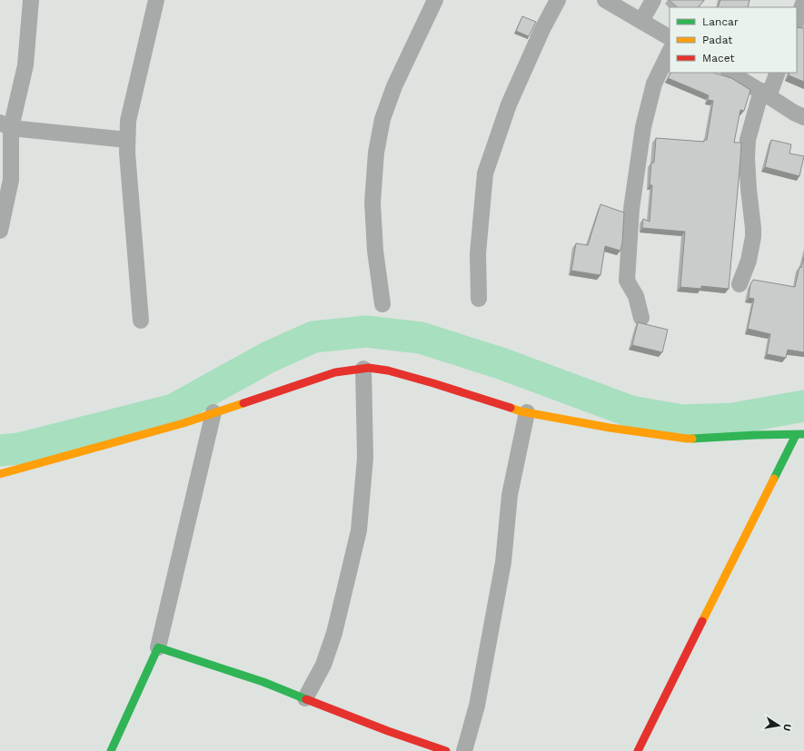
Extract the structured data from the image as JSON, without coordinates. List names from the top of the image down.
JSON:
{
  "legend": ["Lancar", "Padat", "Macet"],
  "north": "right"
}
